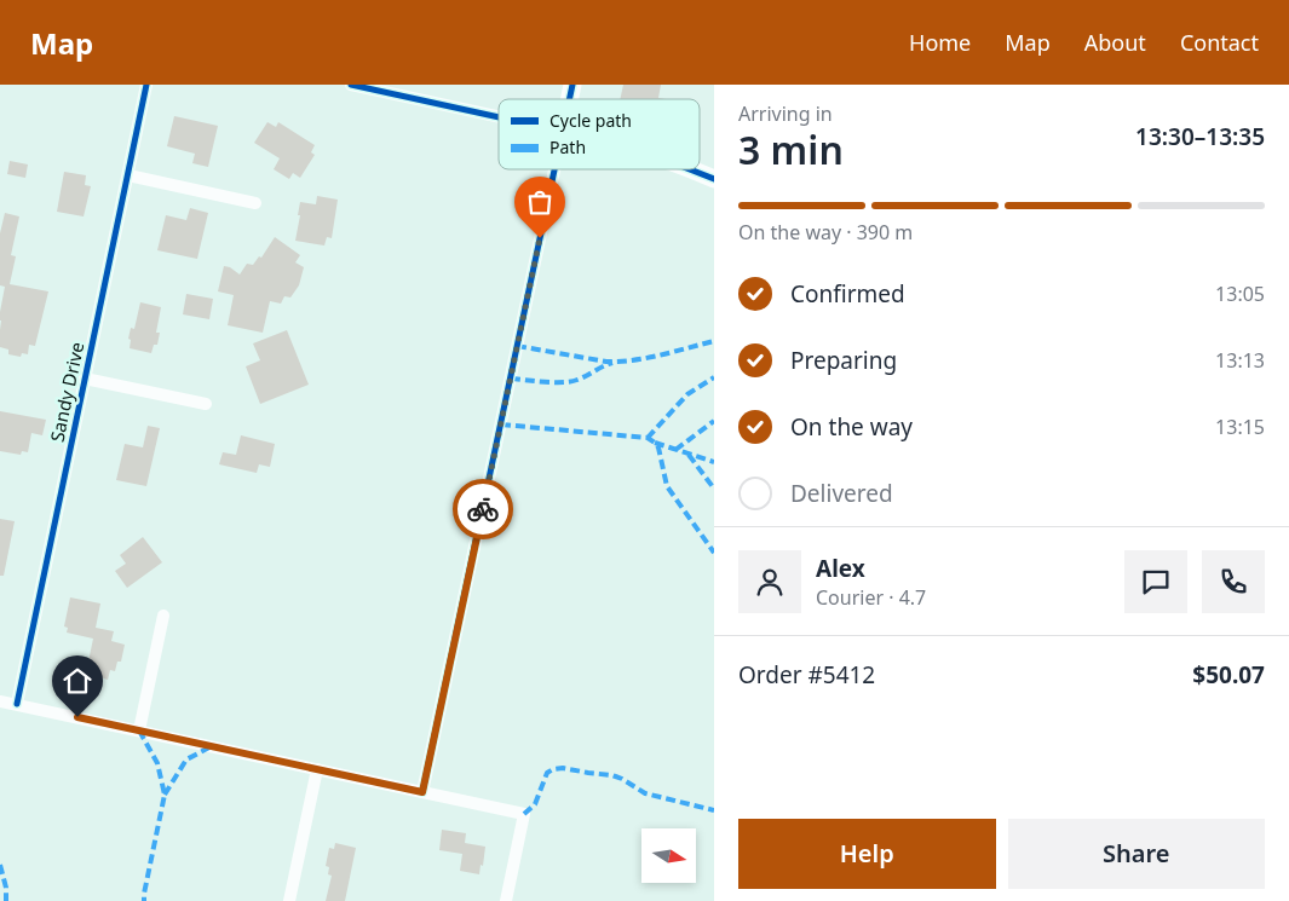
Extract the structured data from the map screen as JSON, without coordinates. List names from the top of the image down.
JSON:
{
  "streets": {
    "street": ["Sandy Drive"]
  },
  "legend": ["Cycle path", "Path"],
  "north": "right",
  "page": {
    "header": "Map",
    "nav": [
      "Home",
      "Map",
      "About",
      "Contact"
    ],
    "heading": ["3 min", "Arriving in", "13:30–13:35"],
    "panel": [
      "Alex",
      "Courier · 4.7",
      "Order #5412",
      "$50.07"
    ],
    "bar": "On the way · 390 m",
    "list": [
      ["Confirmed", "13:05"],
      ["Preparing", "13:13"],
      ["On the way", "13:15"],
      "Delivered"
    ],
    "buttons": ["Help", "Share"]
  }
}
